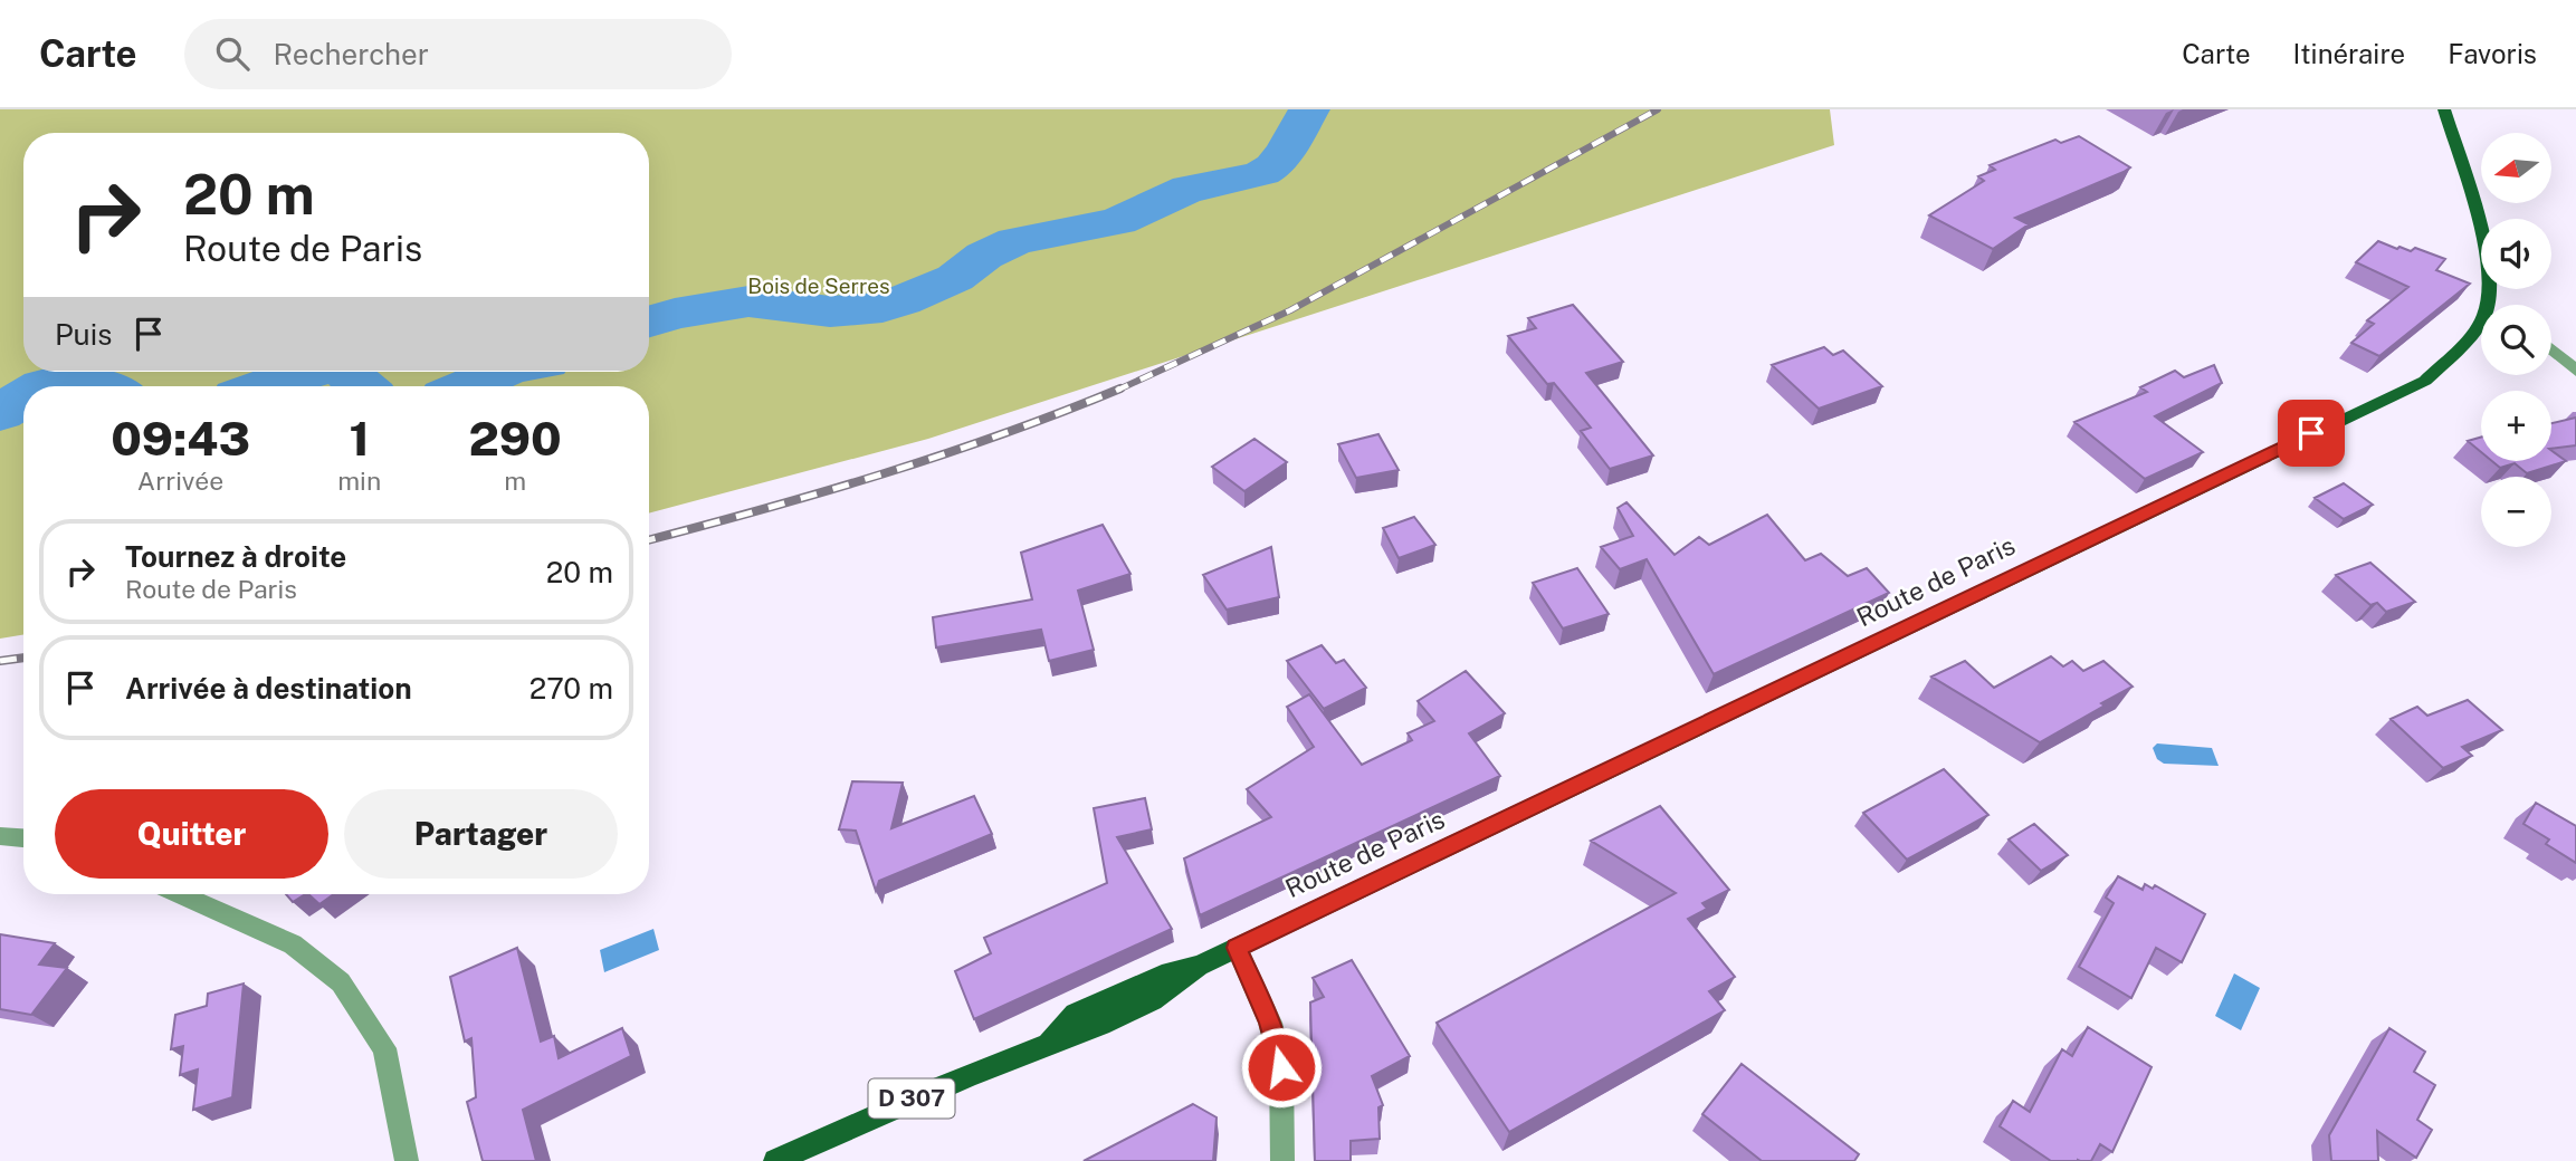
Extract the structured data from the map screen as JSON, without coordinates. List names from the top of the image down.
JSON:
{
  "streets": {
    "main road": ["Route de Paris", "D 307"]
  },
  "parks": ["Bois de Serres"],
  "north": "left",
  "page": {
    "header": "Carte",
    "search": "Rechercher",
    "nav": ["Carte", "Itinéraire", "Favoris"],
    "map_buttons": ["+", "−"],
    "turn": ["20 m", "Route de Paris"],
    "then": "Puis",
    "eta": [
      "09:43",
      "Arrivée",
      "1",
      "min",
      "290",
      "m"
    ],
    "list": [
      {
        "name": "Tournez à droite",
        "note": "Route de Paris",
        "value": "20 m"
      },
      {
        "name": "Arrivée à destination",
        "value": "270 m"
      }
    ],
    "buttons": ["Quitter", "Partager"]
  }
}
